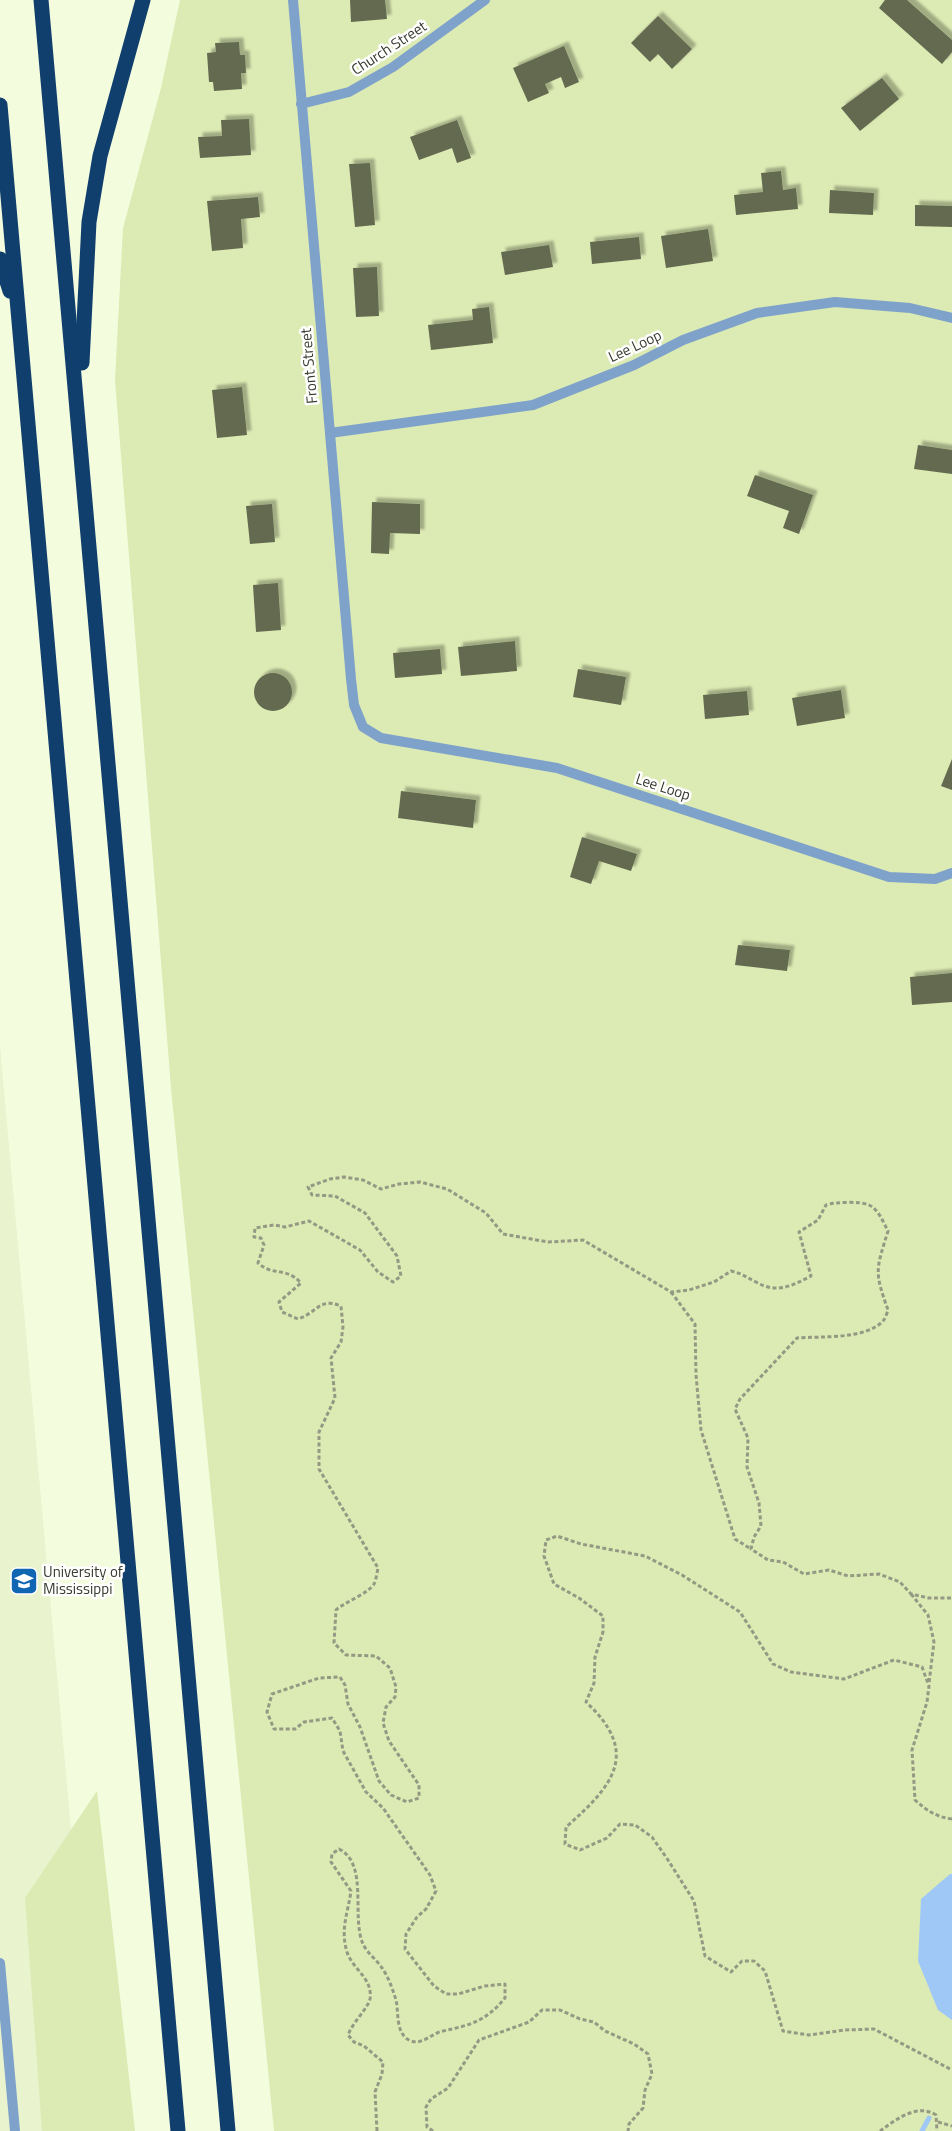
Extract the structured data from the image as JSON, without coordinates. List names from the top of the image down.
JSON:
{
  "streets": {
    "street": ["Church Street", "Lee Loop", "Front Street"]
  },
  "crossings": [
    ["Church Street", "Front Street"],
    ["Lee Loop", "Front Street"]
  ],
  "places": {
    "school or university": ["University of Mississippi"]
  }
}
